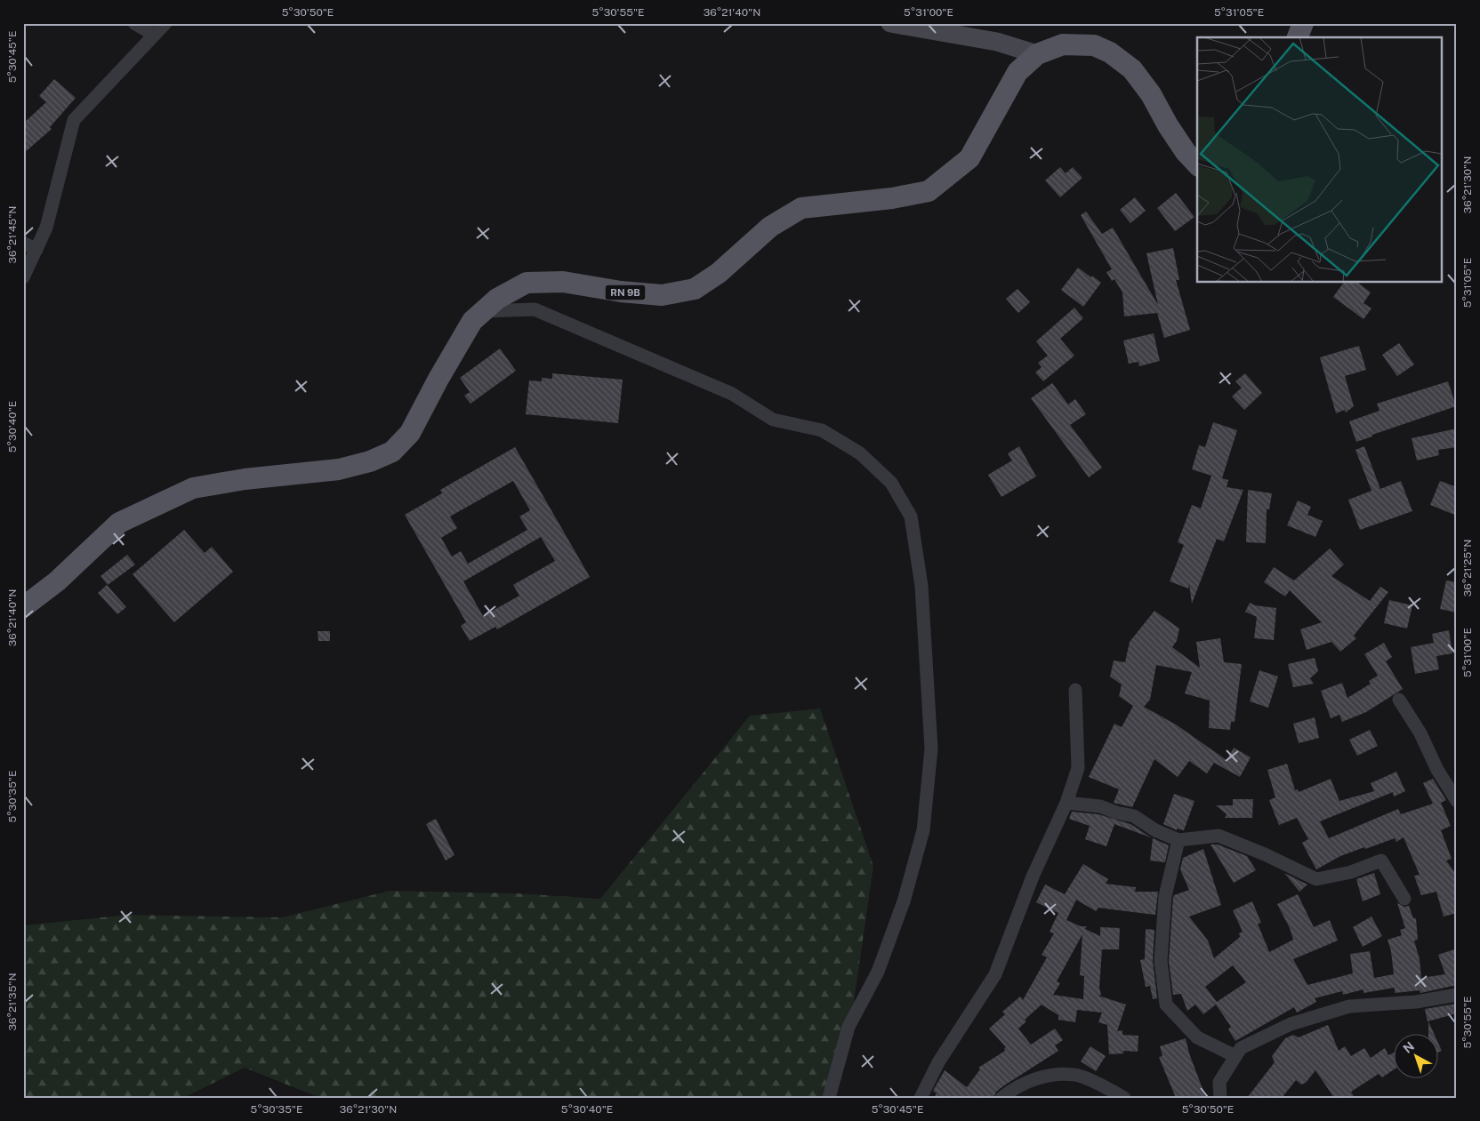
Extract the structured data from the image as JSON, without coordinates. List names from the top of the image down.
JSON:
{
  "streets": {
    "main road": ["RN 9B"]
  },
  "north": "top left",
  "coordinates": [
    "5°30'50\"E",
    "5°30'55\"E",
    "36°21'40\"N",
    "5°31'00\"E",
    "5°31'05\"E",
    "5°30'45\"E",
    "36°21'30\"N",
    "36°21'45\"N",
    "5°30'40\"E",
    "36°21'25\"N",
    "5°30'35\"E",
    "36°21'35\"N"
  ]
}
